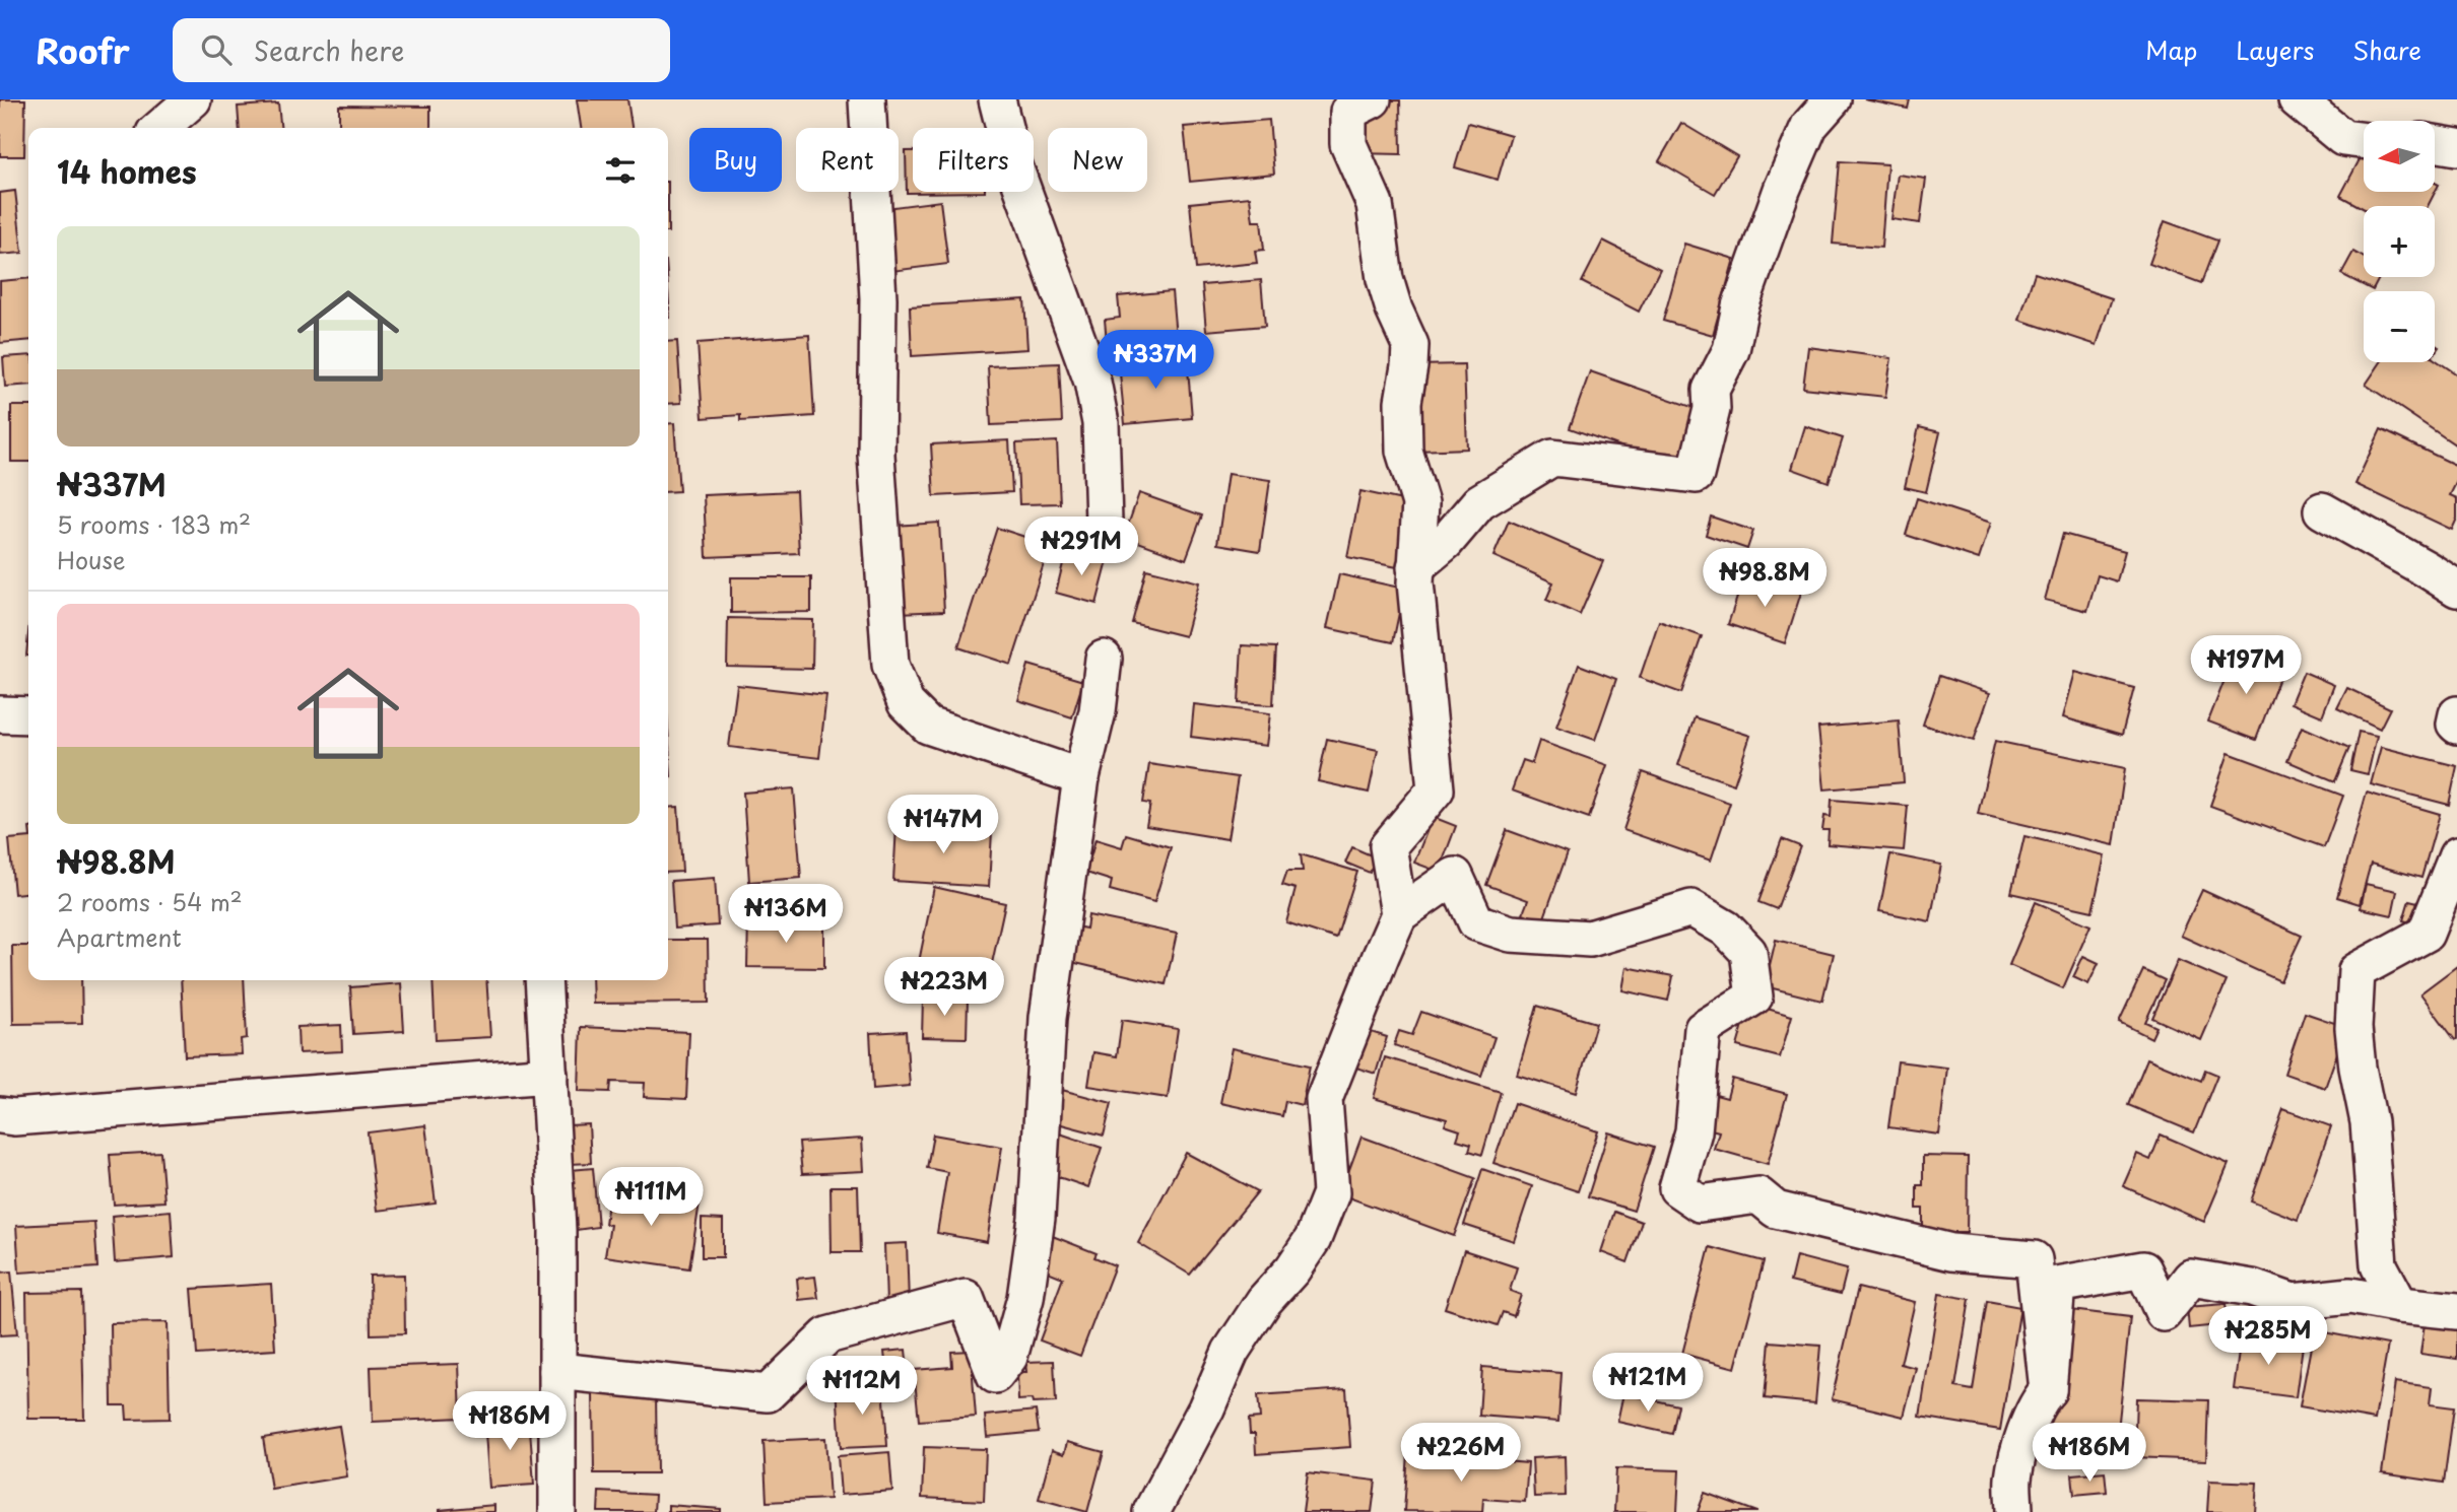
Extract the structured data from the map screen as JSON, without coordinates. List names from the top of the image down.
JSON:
{
  "north": "left",
  "page": {
    "header": "Roofr",
    "search": "Search here",
    "nav": ["Map", "Layers", "Share"],
    "map_buttons": ["+", "−"],
    "chip": [
      "Buy",
      "Rent",
      "Filters",
      "New"
    ],
    "heading": "14 homes",
    "list": [
      {
        "name": "₦337M",
        "note": "5 rooms · 183 m² · House"
      },
      {
        "name": "₦98.8M",
        "note": "2 rooms · 54 m² · Apartment"
      }
    ],
    "price": [
      "₦337M",
      "₦291M",
      "₦98.8M",
      "₦197M",
      "₦147M",
      "₦136M",
      "₦223M",
      "₦111M",
      "₦285M",
      "₦121M",
      "₦112M",
      "₦186M",
      "₦226M",
      "₦186M"
    ]
  }
}
